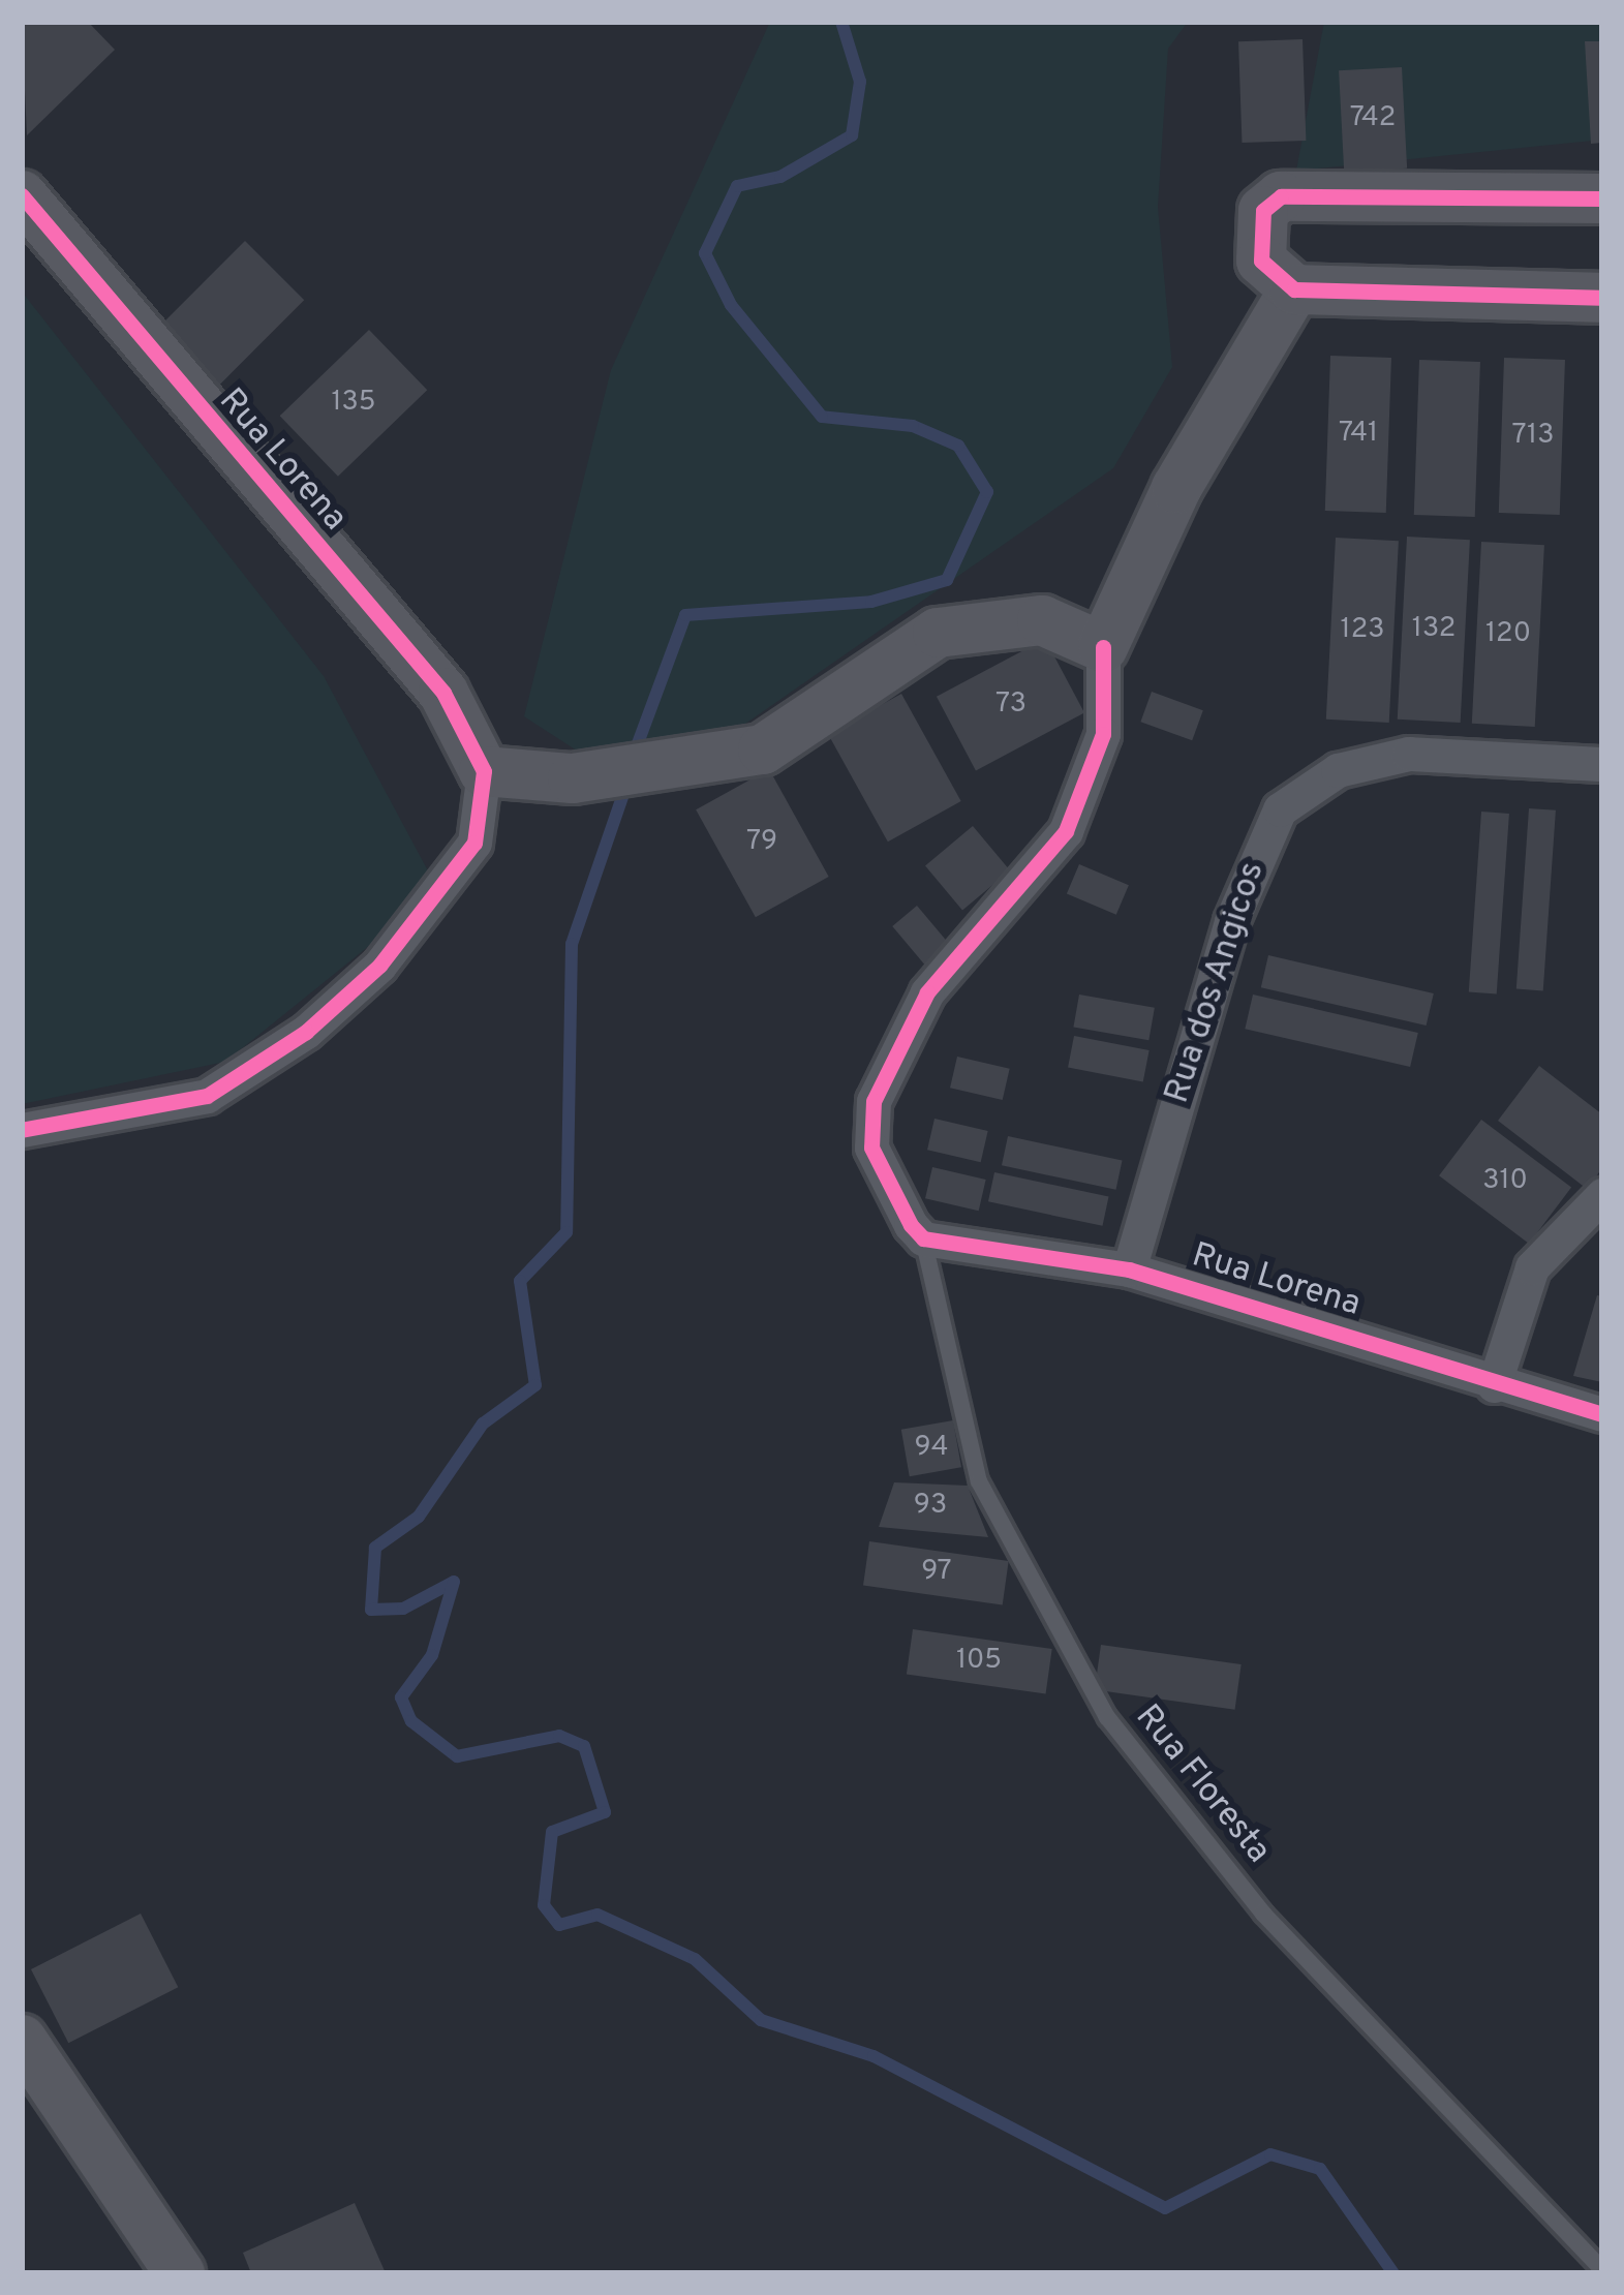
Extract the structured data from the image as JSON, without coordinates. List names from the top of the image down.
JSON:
{
  "streets": {
    "street": ["Rua Lorena", "Rua dos Angicos"],
    "lane": ["Rua Floresta"]
  },
  "crossings": [
    ["Rua Lorena", "Rua dos Angicos"],
    ["Rua Lorena", "Rua Floresta"]
  ],
  "house_numbers": [
    "742",
    "135",
    "741",
    "713",
    "132",
    "123",
    "120",
    "73",
    "79",
    "310",
    "94",
    "93",
    "97",
    "105"
  ]
}
